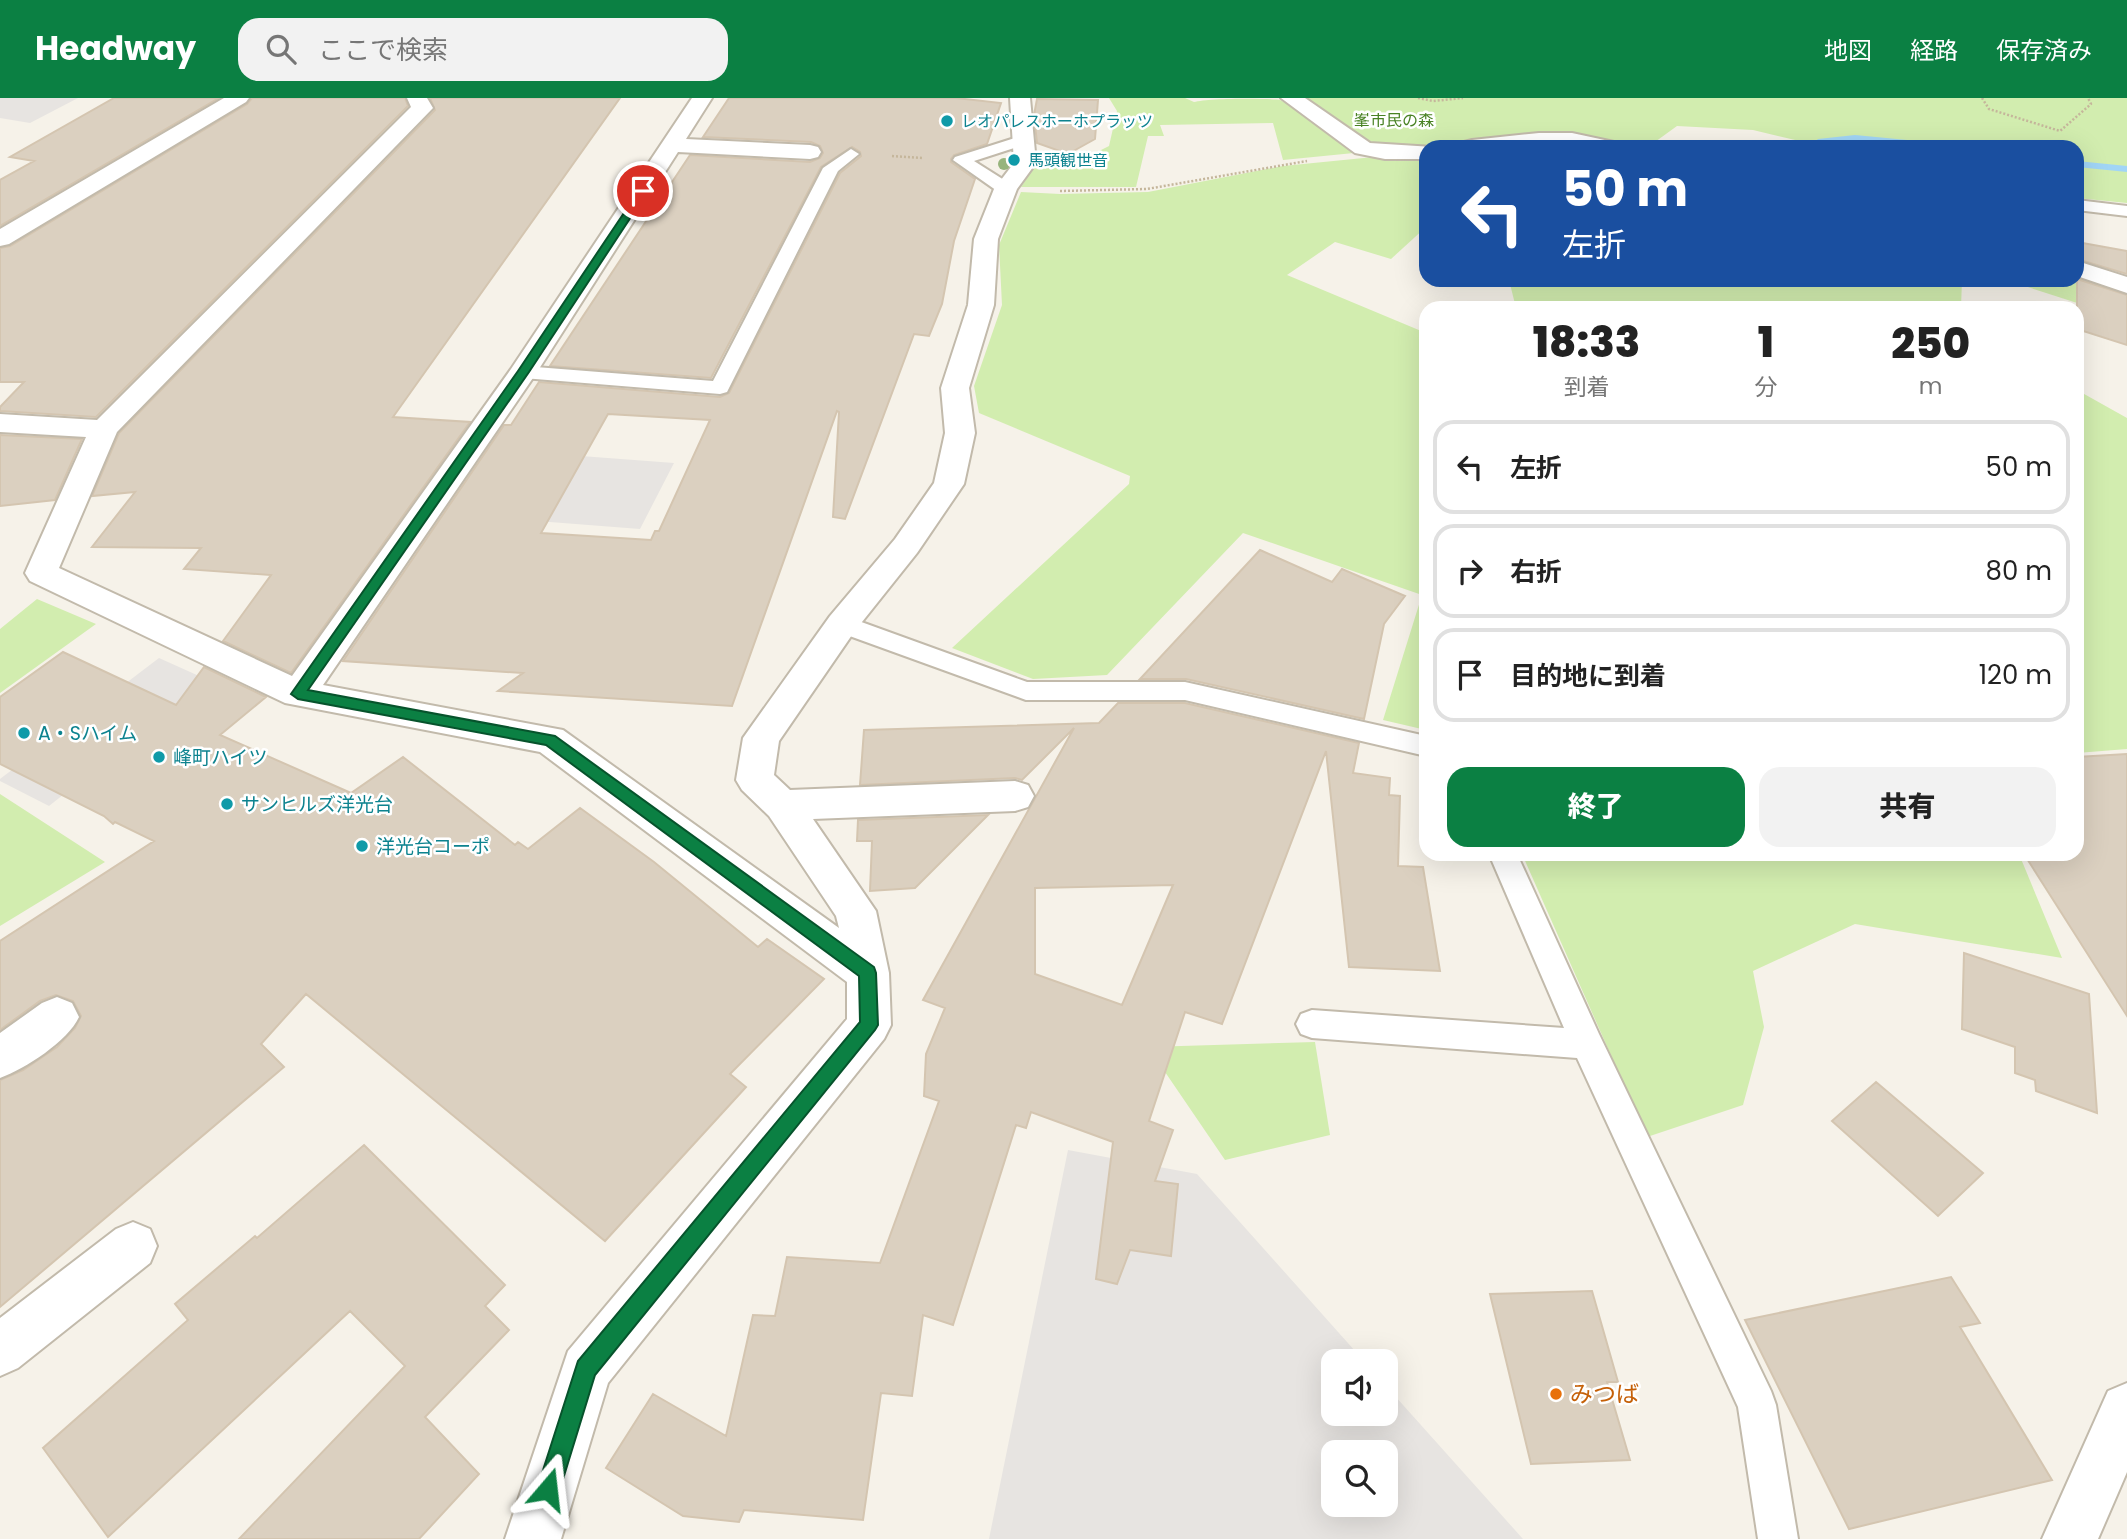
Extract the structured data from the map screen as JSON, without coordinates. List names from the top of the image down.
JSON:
{
  "parks": ["峯市民の森"],
  "places": [
    "レオパレスホーホプラッツ",
    "馬頭観世音",
    "A・Sハイム",
    "峰町ハイツ",
    "サンヒルズ洋光台",
    "洋光台コーポ",
    "みつば"
  ],
  "page": {
    "header": "Headway",
    "search": "ここで検索",
    "nav": ["地図", "経路", "保存済み"],
    "turn": ["50 m", "左折"],
    "eta": [
      "18:33",
      "到着",
      "1",
      "分",
      "250",
      "m"
    ],
    "list": [
      {
        "name": "左折",
        "value": "50 m"
      },
      {
        "name": "右折",
        "value": "80 m"
      },
      {
        "name": "目的地に到着",
        "value": "120 m"
      }
    ],
    "buttons": ["終了", "共有"]
  }
}
